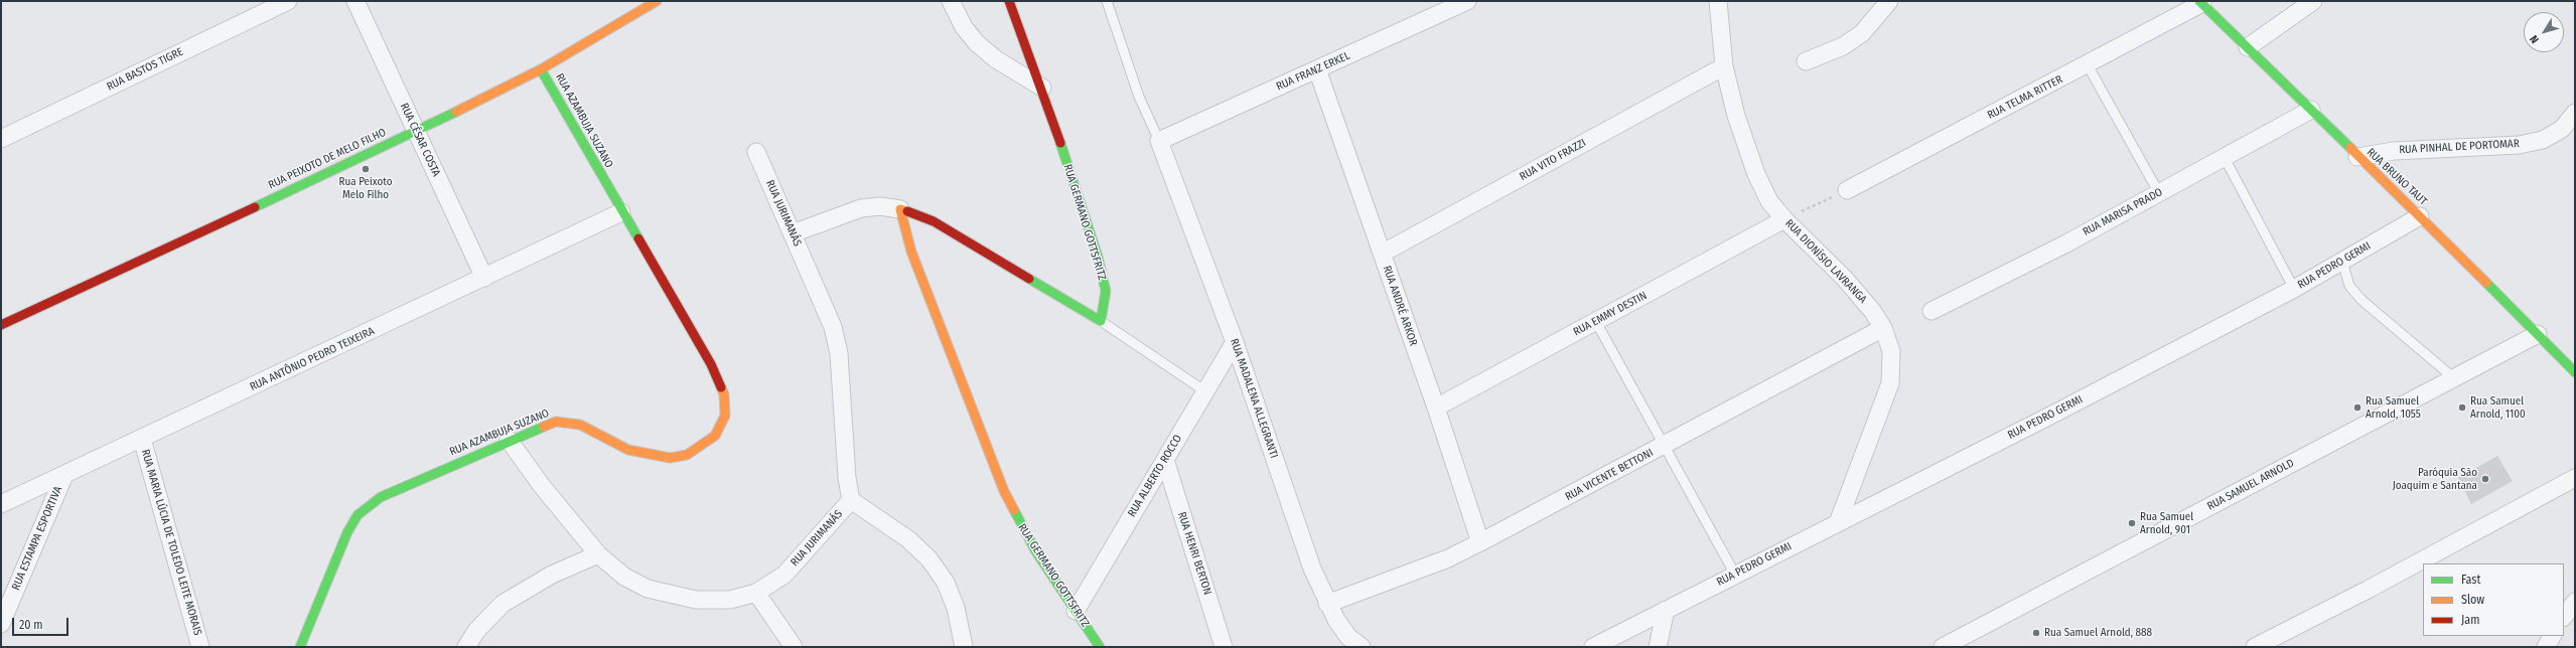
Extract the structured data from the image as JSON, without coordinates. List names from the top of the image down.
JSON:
{
  "streets": {
    "street": [
      "RUA BASTOS TIGRE",
      "RUA FRANZ ERKEL",
      "RUA TELMA RITTER",
      "RUA AZAMBUJA SUZANO",
      "RUA CÉSAR COSTA",
      "RUA PINHAL DE PORTOMAR",
      "RUA PEIXOTO DE MELO FILHO",
      "RUA VITO FRAZZI",
      "RUA BRUNO TAUT",
      "RUA MARISA PRADO",
      "RUA JURIMANÁS",
      "RUA GERMANO GOTTSFRITZ",
      "RUA DIONÍSIO LAVRANGA",
      "RUA PEDRO GERMI",
      "RUA ANDRÉ ARKOR",
      "RUA EMMY DESTIN",
      "RUA ANTÔNIO PEDRO TEIXEIRA",
      "RUA MADALENA ALLEGRANTI",
      "RUA VICENTE BETTONI",
      "RUA ALBERTO ROCCO",
      "RUA SAMUEL ARNOLD",
      "RUA ESTAMPA ESPORTIVA",
      "RUA MARIA LÚCIA DE TOLEDO LEITE MORAIS",
      "RUA HENRI BERTON"
    ]
  },
  "crossings": [
    ["RUA FRANZ ERKEL", "RUA ANDRÉ ARKOR"],
    ["RUA FRANZ ERKEL", "RUA MADALENA ALLEGRANTI"],
    ["RUA TELMA RITTER", "RUA BRUNO TAUT"],
    ["RUA AZAMBUJA SUZANO", "RUA PEIXOTO DE MELO FILHO"],
    ["RUA AZAMBUJA SUZANO", "RUA JURIMANÁS"],
    ["RUA AZAMBUJA SUZANO", "RUA ANTÔNIO PEDRO TEIXEIRA"],
    ["RUA CÉSAR COSTA", "RUA PEIXOTO DE MELO FILHO"],
    ["RUA CÉSAR COSTA", "RUA ANTÔNIO PEDRO TEIXEIRA"],
    ["RUA PINHAL DE PORTOMAR", "RUA BRUNO TAUT"],
    ["RUA VITO FRAZZI", "RUA DIONÍSIO LAVRANGA"],
    ["RUA VITO FRAZZI", "RUA ANDRÉ ARKOR"],
    ["RUA BRUNO TAUT", "RUA MARISA PRADO"],
    ["RUA BRUNO TAUT", "RUA PEDRO GERMI"],
    ["RUA BRUNO TAUT", "RUA SAMUEL ARNOLD"],
    ["RUA GERMANO GOTTSFRITZ", "RUA ALBERTO ROCCO"],
    ["RUA DIONÍSIO LAVRANGA", "RUA PEDRO GERMI"],
    ["RUA DIONÍSIO LAVRANGA", "RUA EMMY DESTIN"],
    ["RUA DIONÍSIO LAVRANGA", "RUA VICENTE BETTONI"],
    ["RUA ANDRÉ ARKOR", "RUA EMMY DESTIN"],
    ["RUA ANDRÉ ARKOR", "RUA VICENTE BETTONI"],
    ["RUA ANTÔNIO PEDRO TEIXEIRA", "RUA ESTAMPA ESPORTIVA"],
    ["RUA ANTÔNIO PEDRO TEIXEIRA", "RUA MARIA LÚCIA DE TOLEDO LEITE MORAIS"],
    ["RUA MADALENA ALLEGRANTI", "RUA VICENTE BETTONI"],
    ["RUA MADALENA ALLEGRANTI", "RUA ALBERTO ROCCO"],
    ["RUA ALBERTO ROCCO", "RUA HENRI BERTON"]
  ],
  "places": [
    "Rua Peixoto Melo Filho",
    "Rua Samuel Arnold, 1055",
    "Rua Samuel Arnold, 1100",
    "Paróquia São Joaquim e Santana",
    "Rua Samuel Arnold, 901",
    "Rua Samuel Arnold, 888"
  ],
  "legend": ["Fast", "Slow", "Jam"],
  "scale_bar": "20 m",
  "north": "bottom left"
}
